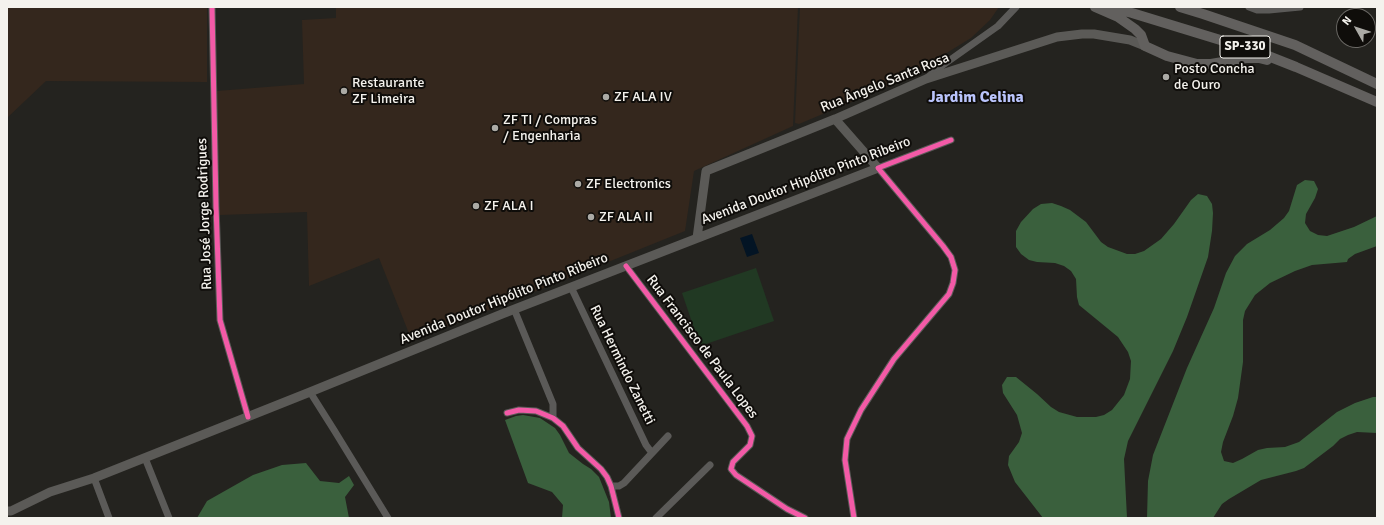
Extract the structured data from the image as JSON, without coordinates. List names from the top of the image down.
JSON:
{
  "streets": {
    "highway": ["SP-330"],
    "main road": ["Rua Ângelo Santa Rosa", "Avenida Doutor Hipólito Pinto Ribeiro"],
    "street": ["Rua José Jorge Rodrigues", "Rua Francisco de Paula Lopes", "Rua Hermindo Zanetti"]
  },
  "crossings": [
    ["Rua Ângelo Santa Rosa", "Avenida Doutor Hipólito Pinto Ribeiro"],
    ["Avenida Doutor Hipólito Pinto Ribeiro", "Rua José Jorge Rodrigues"],
    ["Avenida Doutor Hipólito Pinto Ribeiro", "Rua Francisco de Paula Lopes"],
    ["Avenida Doutor Hipólito Pinto Ribeiro", "Rua Hermindo Zanetti"]
  ],
  "districts": ["Jardim Celina"],
  "places": [
    "Posto Concha de Ouro",
    "Restaurante ZF Limeira",
    "ZF ALA IV",
    "ZF TI / Compras / Engenharia",
    "ZF Electronics",
    "ZF ALA I",
    "ZF ALA II"
  ],
  "north": "top left"
}
